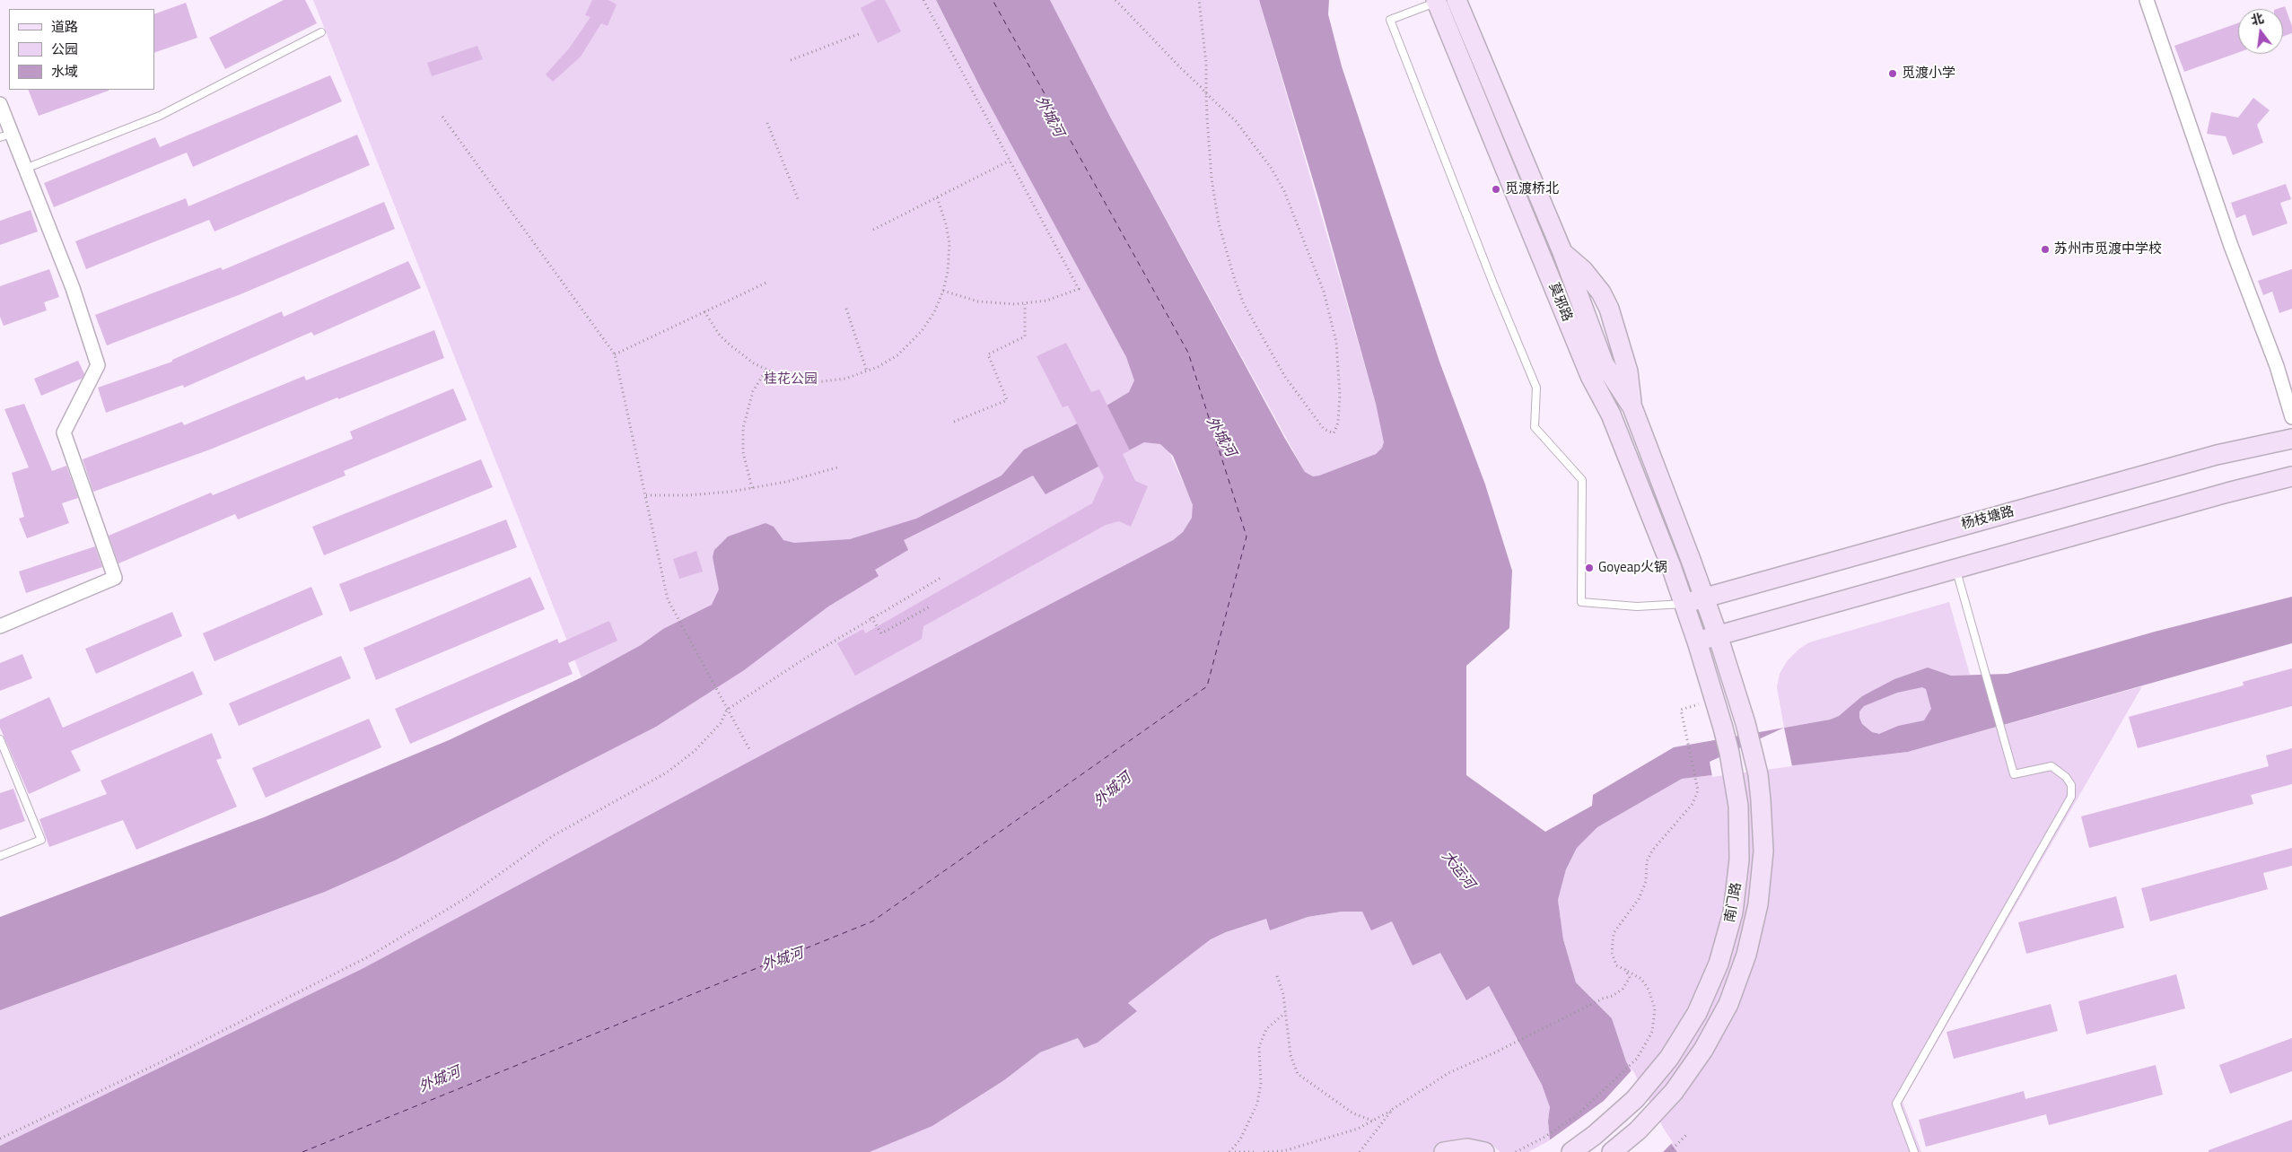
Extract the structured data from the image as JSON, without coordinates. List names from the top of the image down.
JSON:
{
  "streets": {
    "main road": ["莫邪路", "杨枝塘路", "南门路"]
  },
  "crossings": [
    ["莫邪路", "杨枝塘路"],
    ["莫邪路", "南门路"],
    ["杨枝塘路", "南门路"]
  ],
  "water": ["外城河", "大运河"],
  "parks": ["桂花公园"],
  "places": [
    "觅渡小学",
    "觅渡桥北",
    "苏州市觅渡中学校",
    "Goyeap火锅"
  ],
  "legend": ["道路", "公园", "水域"],
  "north": "top"
}
